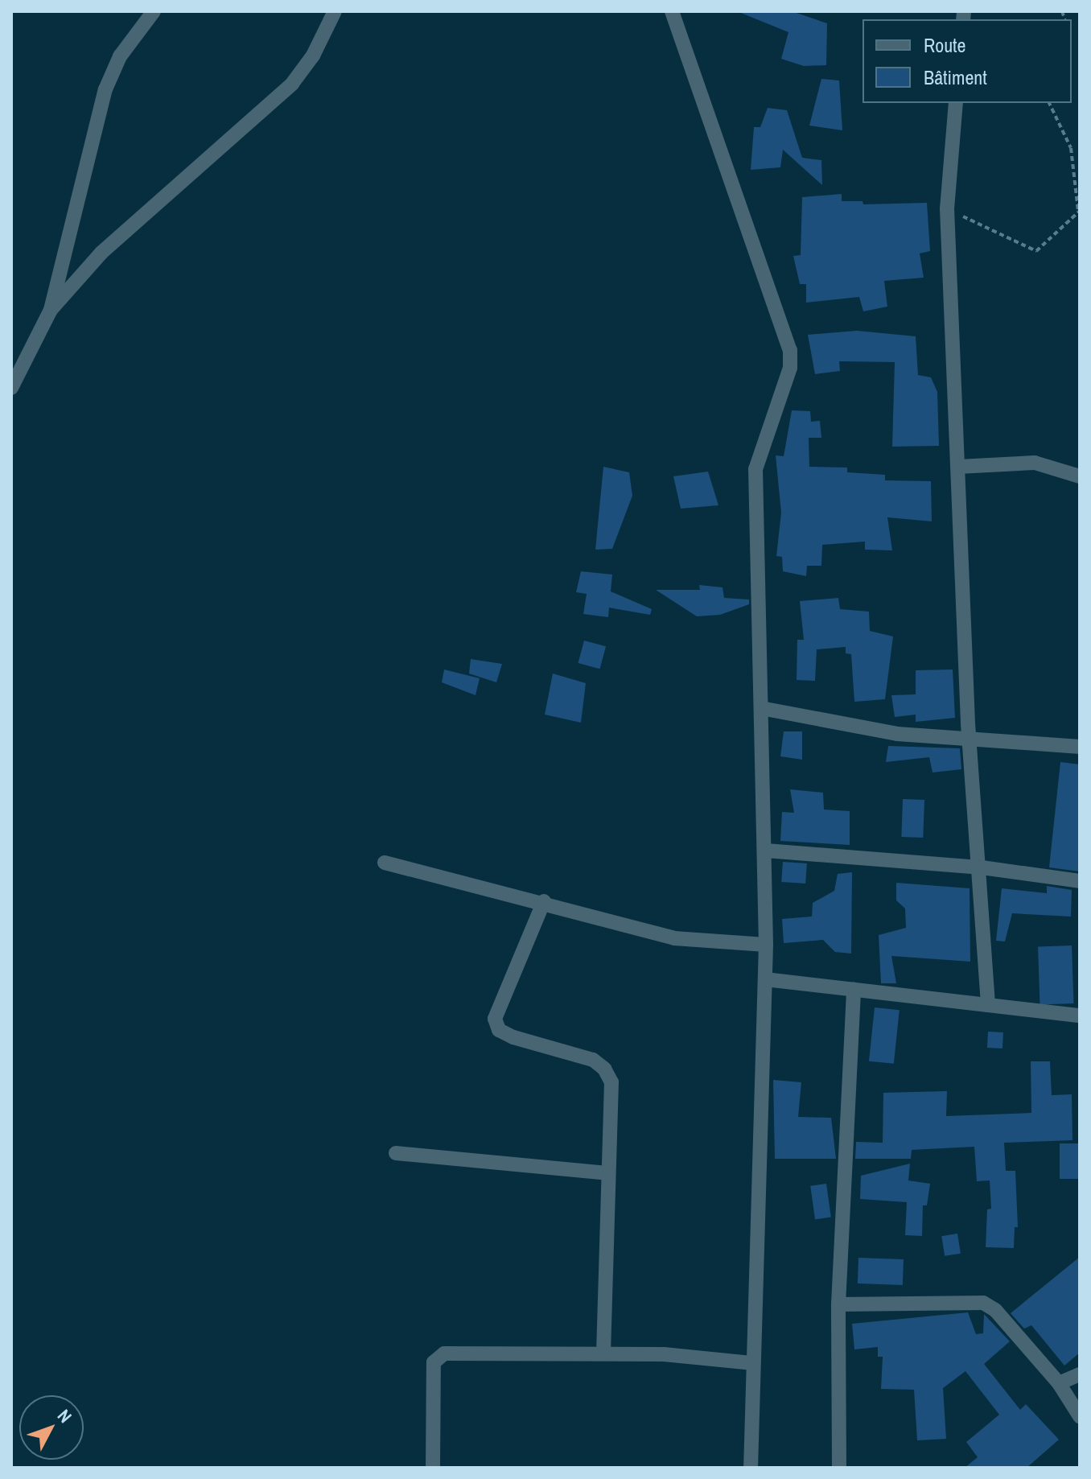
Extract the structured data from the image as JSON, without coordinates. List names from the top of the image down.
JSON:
{
  "legend": ["Route", "Bâtiment"],
  "north": "top right"
}
